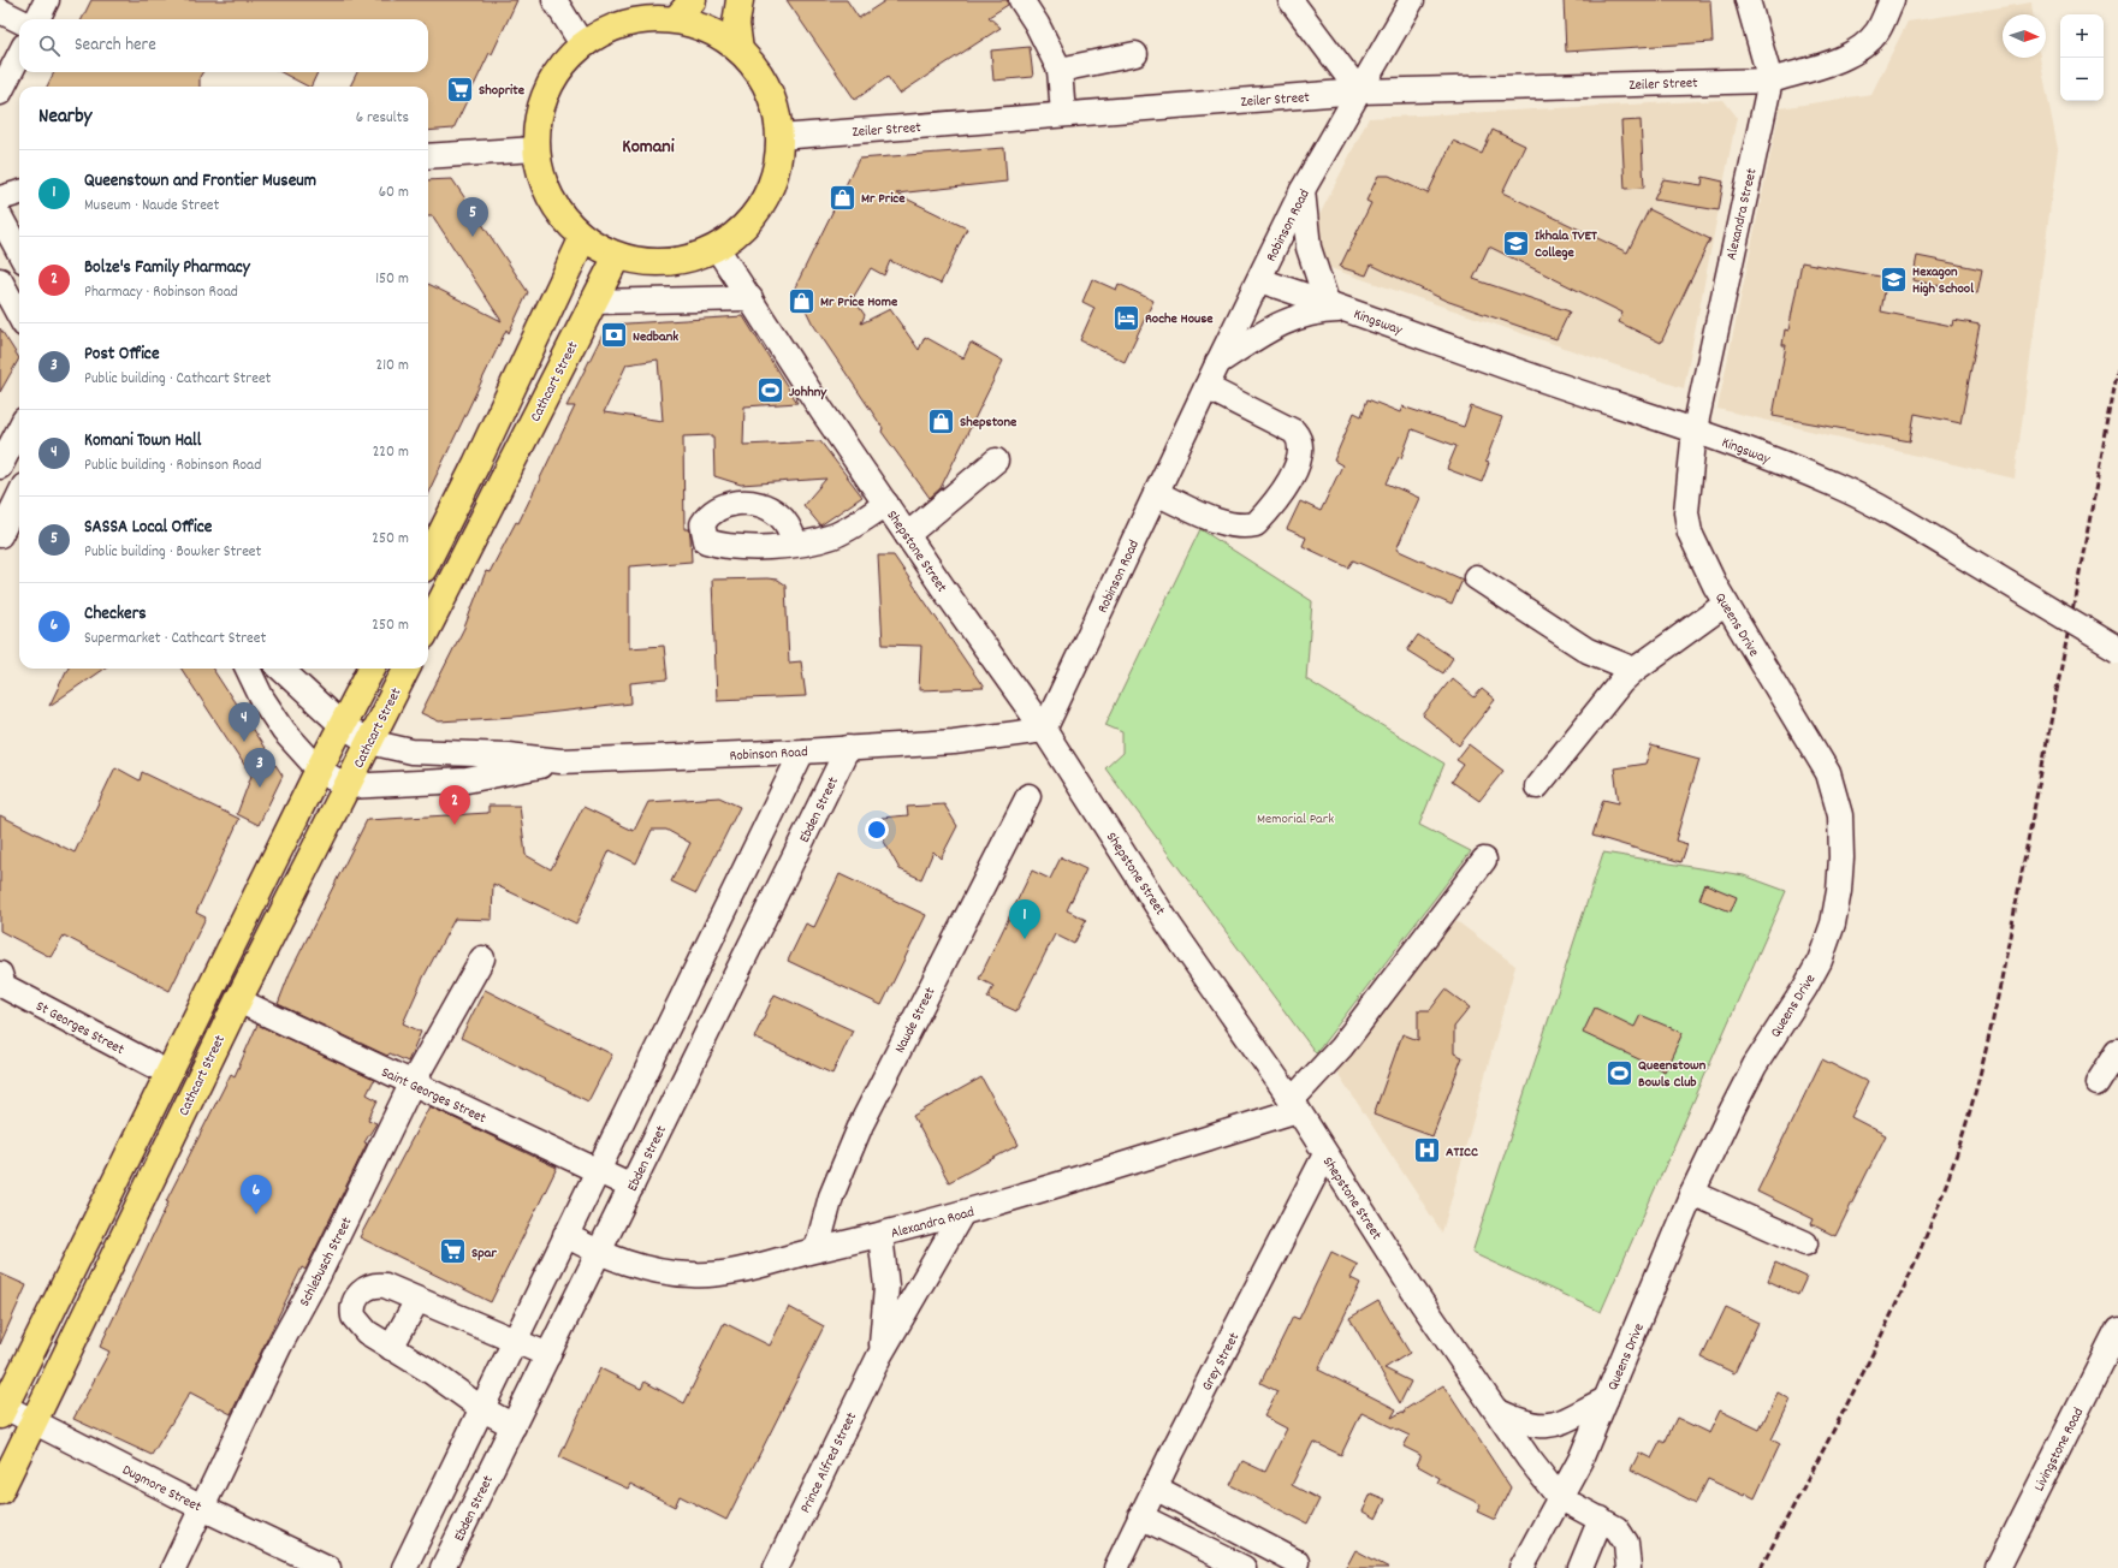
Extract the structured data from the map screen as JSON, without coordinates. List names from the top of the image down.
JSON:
{
  "streets": {
    "highway": ["Cathcart Street"],
    "street": [
      "Zeiler Street",
      "Alexandra Street",
      "Robinson Road",
      "Kingsway",
      "Shepstone Street",
      "Queens Drive",
      "Ebden Street",
      "Naude Street",
      "St Georges Street",
      "Saint Georges Street",
      "Alexandra Road",
      "Schlebusch Street",
      "Grey Street",
      "Livingstone Road",
      "Prince Alfred Street",
      "Dugmore Street"
    ]
  },
  "crossings": [
    ["Zeiler Street", "Alexandra Street"],
    ["Zeiler Street", "Robinson Road"],
    ["Alexandra Street", "Kingsway"],
    ["Alexandra Street", "Queens Drive"],
    ["Robinson Road", "Kingsway"],
    ["Robinson Road", "Cathcart Street"],
    ["Robinson Road", "Shepstone Street"],
    ["Robinson Road", "Ebden Street"],
    ["Kingsway", "Queens Drive"],
    ["Cathcart Street", "St Georges Street"],
    ["Cathcart Street", "Saint Georges Street"],
    ["Cathcart Street", "Dugmore Street"],
    ["Shepstone Street", "Queens Drive"],
    ["Shepstone Street", "Alexandra Road"],
    ["Shepstone Street", "Grey Street"],
    ["Ebden Street", "Saint Georges Street"],
    ["Ebden Street", "Alexandra Road"],
    ["Naude Street", "Alexandra Road"],
    ["Saint Georges Street", "Schlebusch Street"],
    ["Alexandra Road", "Prince Alfred Street"],
    ["Schlebusch Street", "Dugmore Street"]
  ],
  "districts": ["Komani"],
  "parks": ["Memorial Park"],
  "places": {
    "supermarket": ["Shoprite", "Spar"],
    "shop": ["Mr Price", "Mr Price Home", "Shepstone"],
    "school or university": ["Ikhala TVET College", "Hexagon High School"],
    "hotel": ["Roche House"],
    "bank": ["Nedbank"],
    "sports": ["Johhny", "Queenstown Bowls Club"],
    "hospital": ["ATICC"]
  },
  "north": "right",
  "page": {
    "map_buttons": ["+", "−"],
    "search": "Search here",
    "heading": ["Nearby", "6 results"],
    "list": [
      {
        "mark": "1",
        "name": "Queenstown and Frontier Museum",
        "note": "Museum · Naude Street",
        "value": "60 m"
      },
      {
        "mark": "2",
        "name": "Bolze's Family Pharmacy",
        "note": "Pharmacy · Robinson Road",
        "value": "150 m"
      },
      {
        "mark": "3",
        "name": "Post Office",
        "note": "Public building · Cathcart Street",
        "value": "210 m"
      },
      {
        "mark": "4",
        "name": "Komani Town Hall",
        "note": "Public building · Robinson Road",
        "value": "220 m"
      },
      {
        "mark": "5",
        "name": "SASSA Local Office",
        "note": "Public building · Bowker Street",
        "value": "250 m"
      },
      {
        "mark": "6",
        "name": "Checkers",
        "note": "Supermarket · Cathcart Street",
        "value": "250 m"
      }
    ],
    "pins": [
      "5",
      "4",
      "3",
      "2",
      "1",
      "6"
    ]
  }
}
